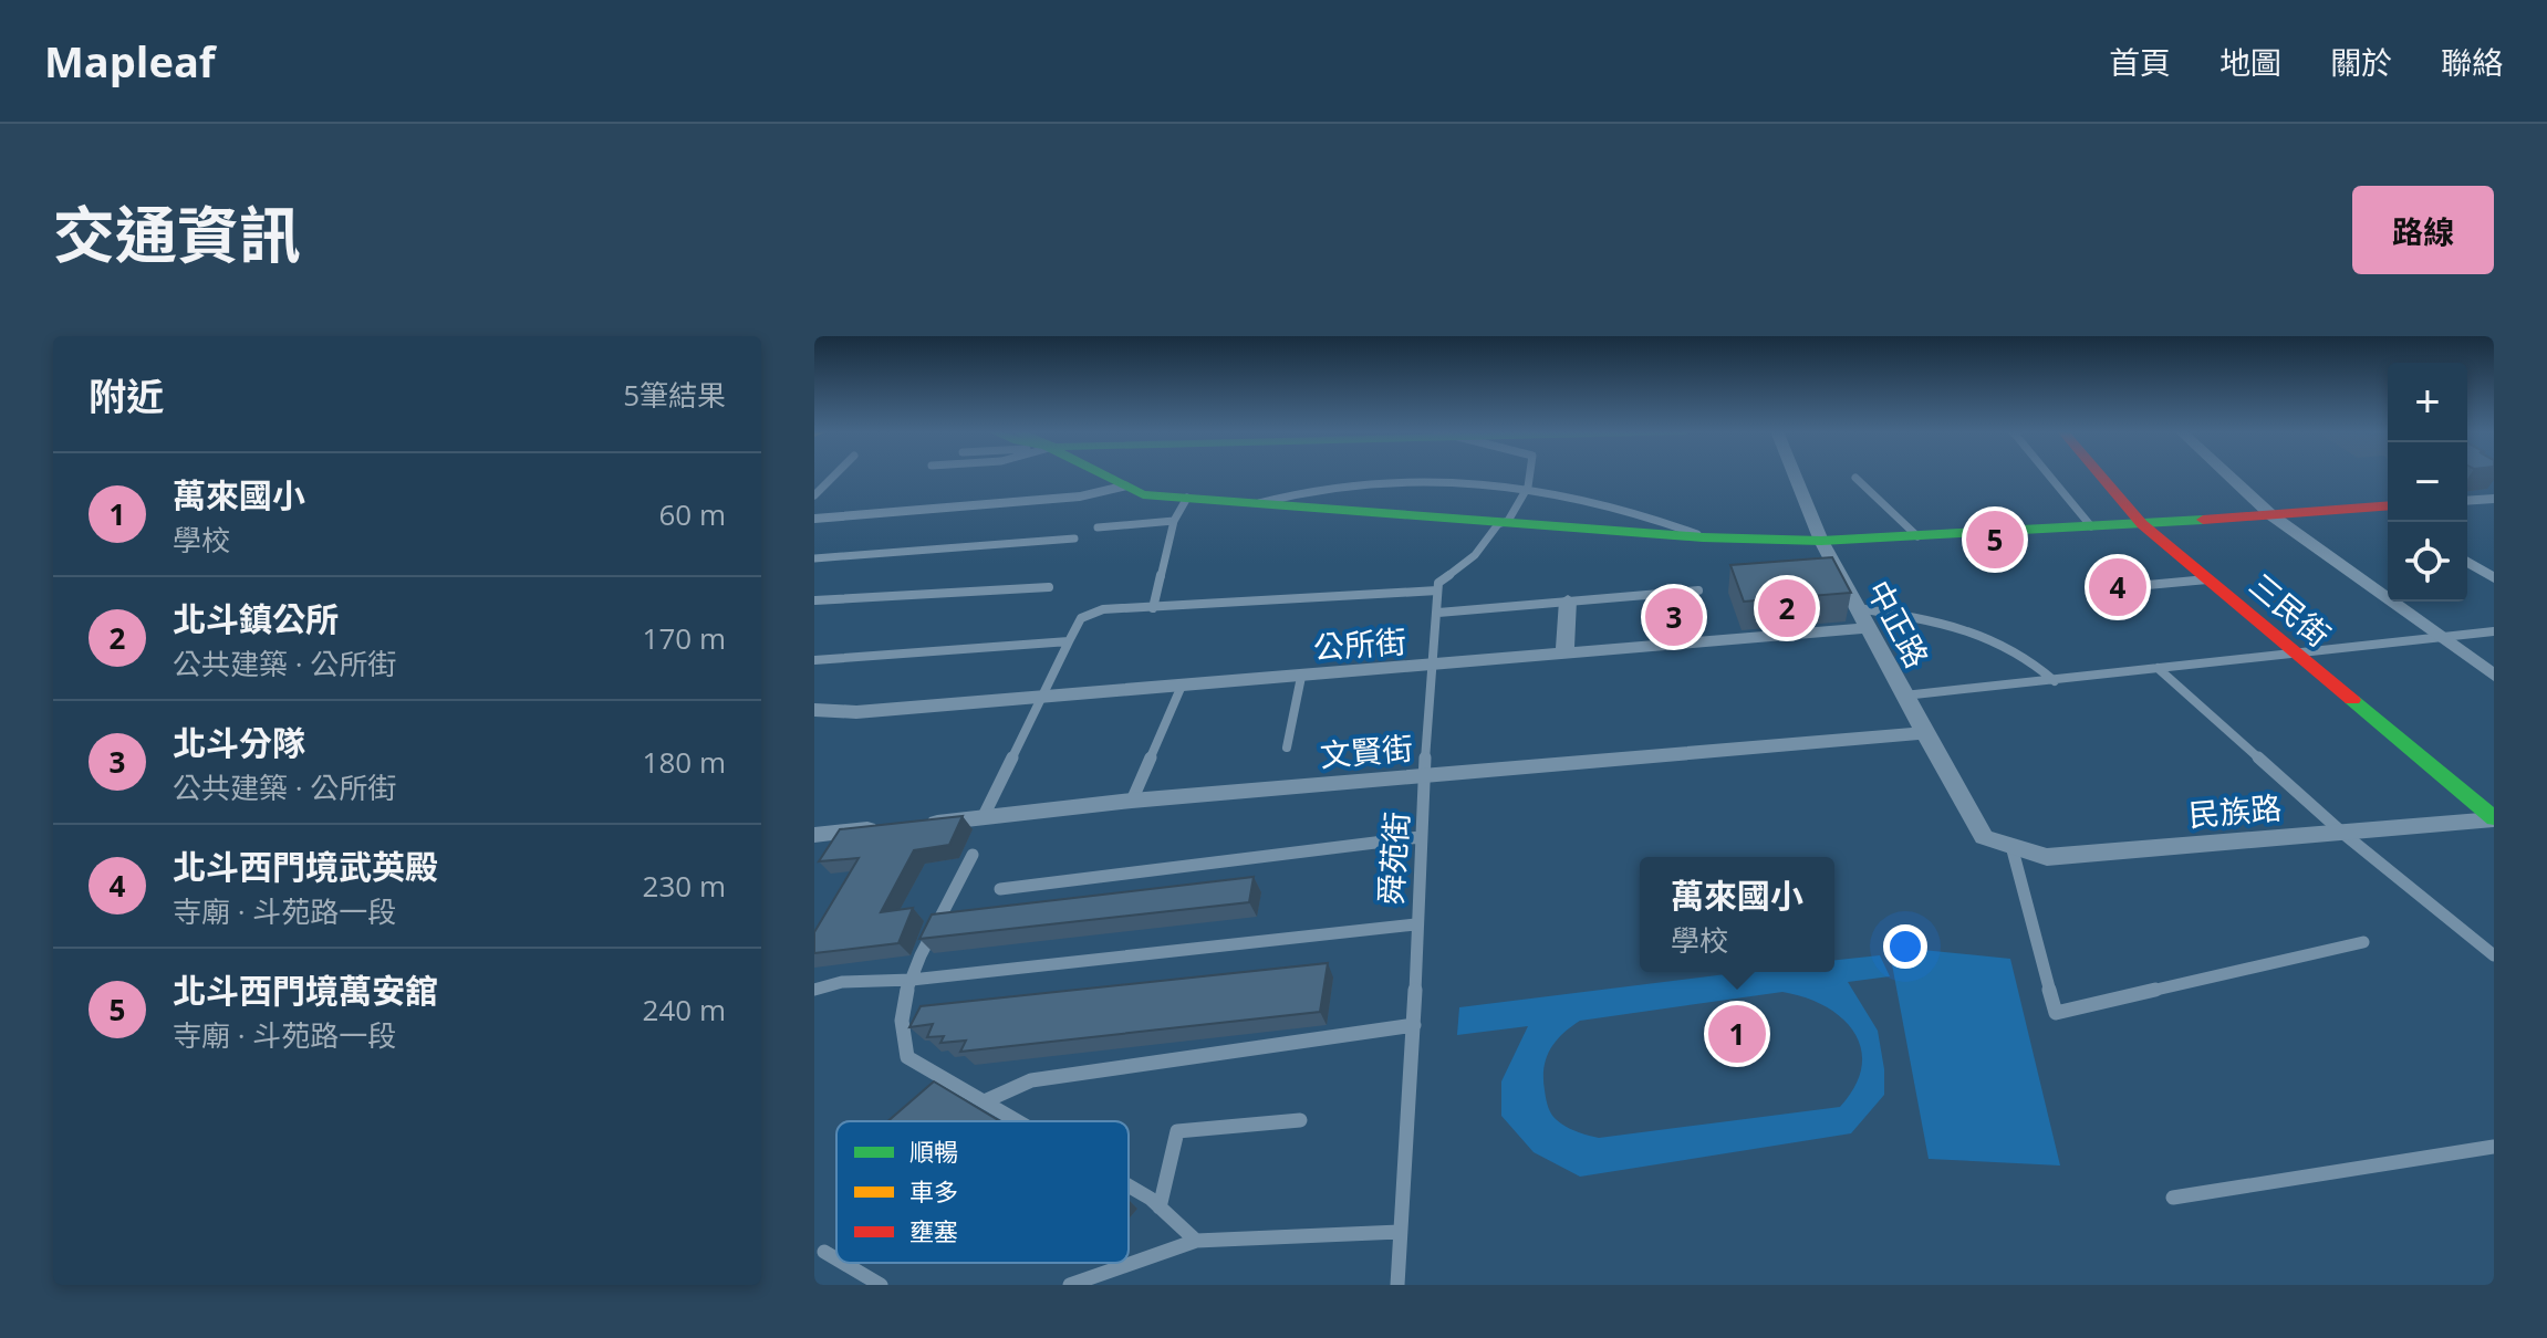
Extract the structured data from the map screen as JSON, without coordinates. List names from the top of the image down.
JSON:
{
  "streets": {
    "street": [
      "三民街",
      "中正路",
      "公所街",
      "文賢街",
      "民族路"
    ],
    "lane": ["舜苑街"]
  },
  "crossings": [
    ["三民街", "民族路"],
    ["中正路", "公所街"],
    ["中正路", "文賢街"],
    ["中正路", "民族路"],
    ["公所街", "舜苑街"],
    ["文賢街", "舜苑街"]
  ],
  "legend": ["順暢", "車多", "壅塞"],
  "page": {
    "header": "Mapleaf",
    "nav": [
      "首頁",
      "地圖",
      "關於",
      "聯絡"
    ],
    "title": "交通資訊",
    "buttons": "路線",
    "heading": ["附近", "5筆結果"],
    "map_buttons": ["+", "−"],
    "list": [
      {
        "mark": "1",
        "name": "萬來國小",
        "note": "學校",
        "value": "60 m"
      },
      {
        "mark": "2",
        "name": "北斗鎮公所",
        "note": "公共建築 · 公所街",
        "value": "170 m"
      },
      {
        "mark": "3",
        "name": "北斗分隊",
        "note": "公共建築 · 公所街",
        "value": "180 m"
      },
      {
        "mark": "4",
        "name": "北斗西門境武英殿",
        "note": "寺廟 · 斗苑路一段",
        "value": "230 m"
      },
      {
        "mark": "5",
        "name": "北斗西門境萬安舘",
        "note": "寺廟 · 斗苑路一段",
        "value": "240 m"
      }
    ],
    "pins": [
      "5",
      "4",
      "2",
      "3",
      "1"
    ],
    "popup": ["萬來國小", "學校"]
  }
}
